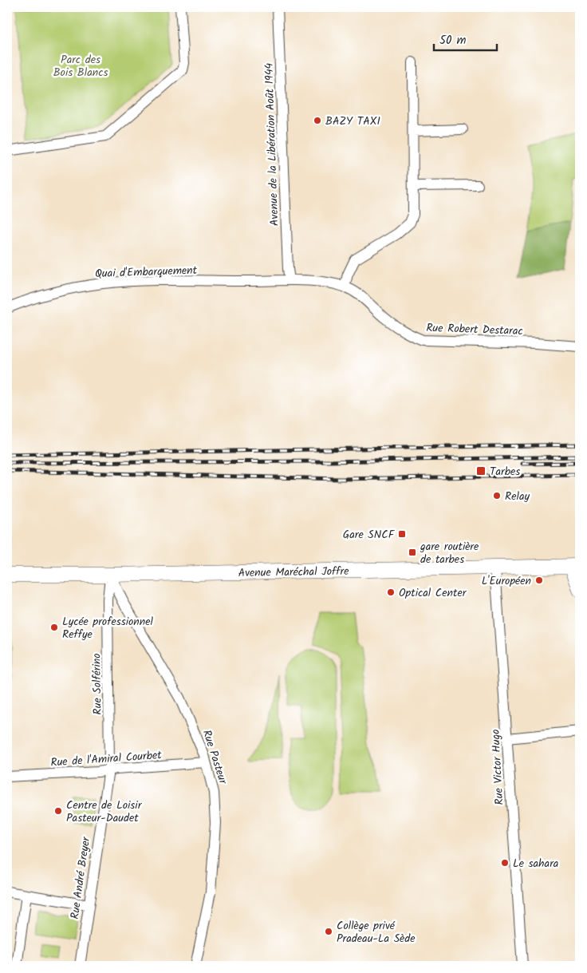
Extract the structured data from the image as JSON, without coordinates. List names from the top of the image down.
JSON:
{
  "streets": {
    "main road": ["Avenue Maréchal Joffre"],
    "street": [
      "Avenue de la Libération Août 1944",
      "Quai d'Embarquement",
      "Rue Robert Destarac",
      "Rue Solférino",
      "Rue Pasteur",
      "Rue de l'Amiral Courbet",
      "Rue Victor Hugo",
      "Rue André Breyer"
    ]
  },
  "crossings": [
    ["Avenue de la Libération Août 1944", "Quai d'Embarquement"],
    ["Avenue de la Libération Août 1944", "Rue Robert Destarac"],
    ["Quai d'Embarquement", "Rue Robert Destarac"],
    ["Avenue Maréchal Joffre", "Rue Solférino"],
    ["Avenue Maréchal Joffre", "Rue Pasteur"],
    ["Avenue Maréchal Joffre", "Rue Victor Hugo"],
    ["Rue Solférino", "Rue Pasteur"],
    ["Rue Solférino", "Rue de l'Amiral Courbet"],
    ["Rue Solférino", "Rue André Breyer"],
    ["Rue Pasteur", "Rue de l'Amiral Courbet"],
    ["Rue de l'Amiral Courbet", "Rue André Breyer"]
  ],
  "parks": ["Parc des Bois Blancs"],
  "places": {
    "other": [
      "BAZY TAXI",
      "Relay",
      "L'Européen",
      "Optical Center",
      "Lycée professionnel Reffye",
      "Centre de Loisir Pasteur-Daudet",
      "Le sahara",
      "Collège privé Pradeau-La Sède"
    ],
    "transit": ["Tarbes", "Gare SNCF", "gare routière de tarbes"]
  },
  "scale_bar": "50 m"
}
